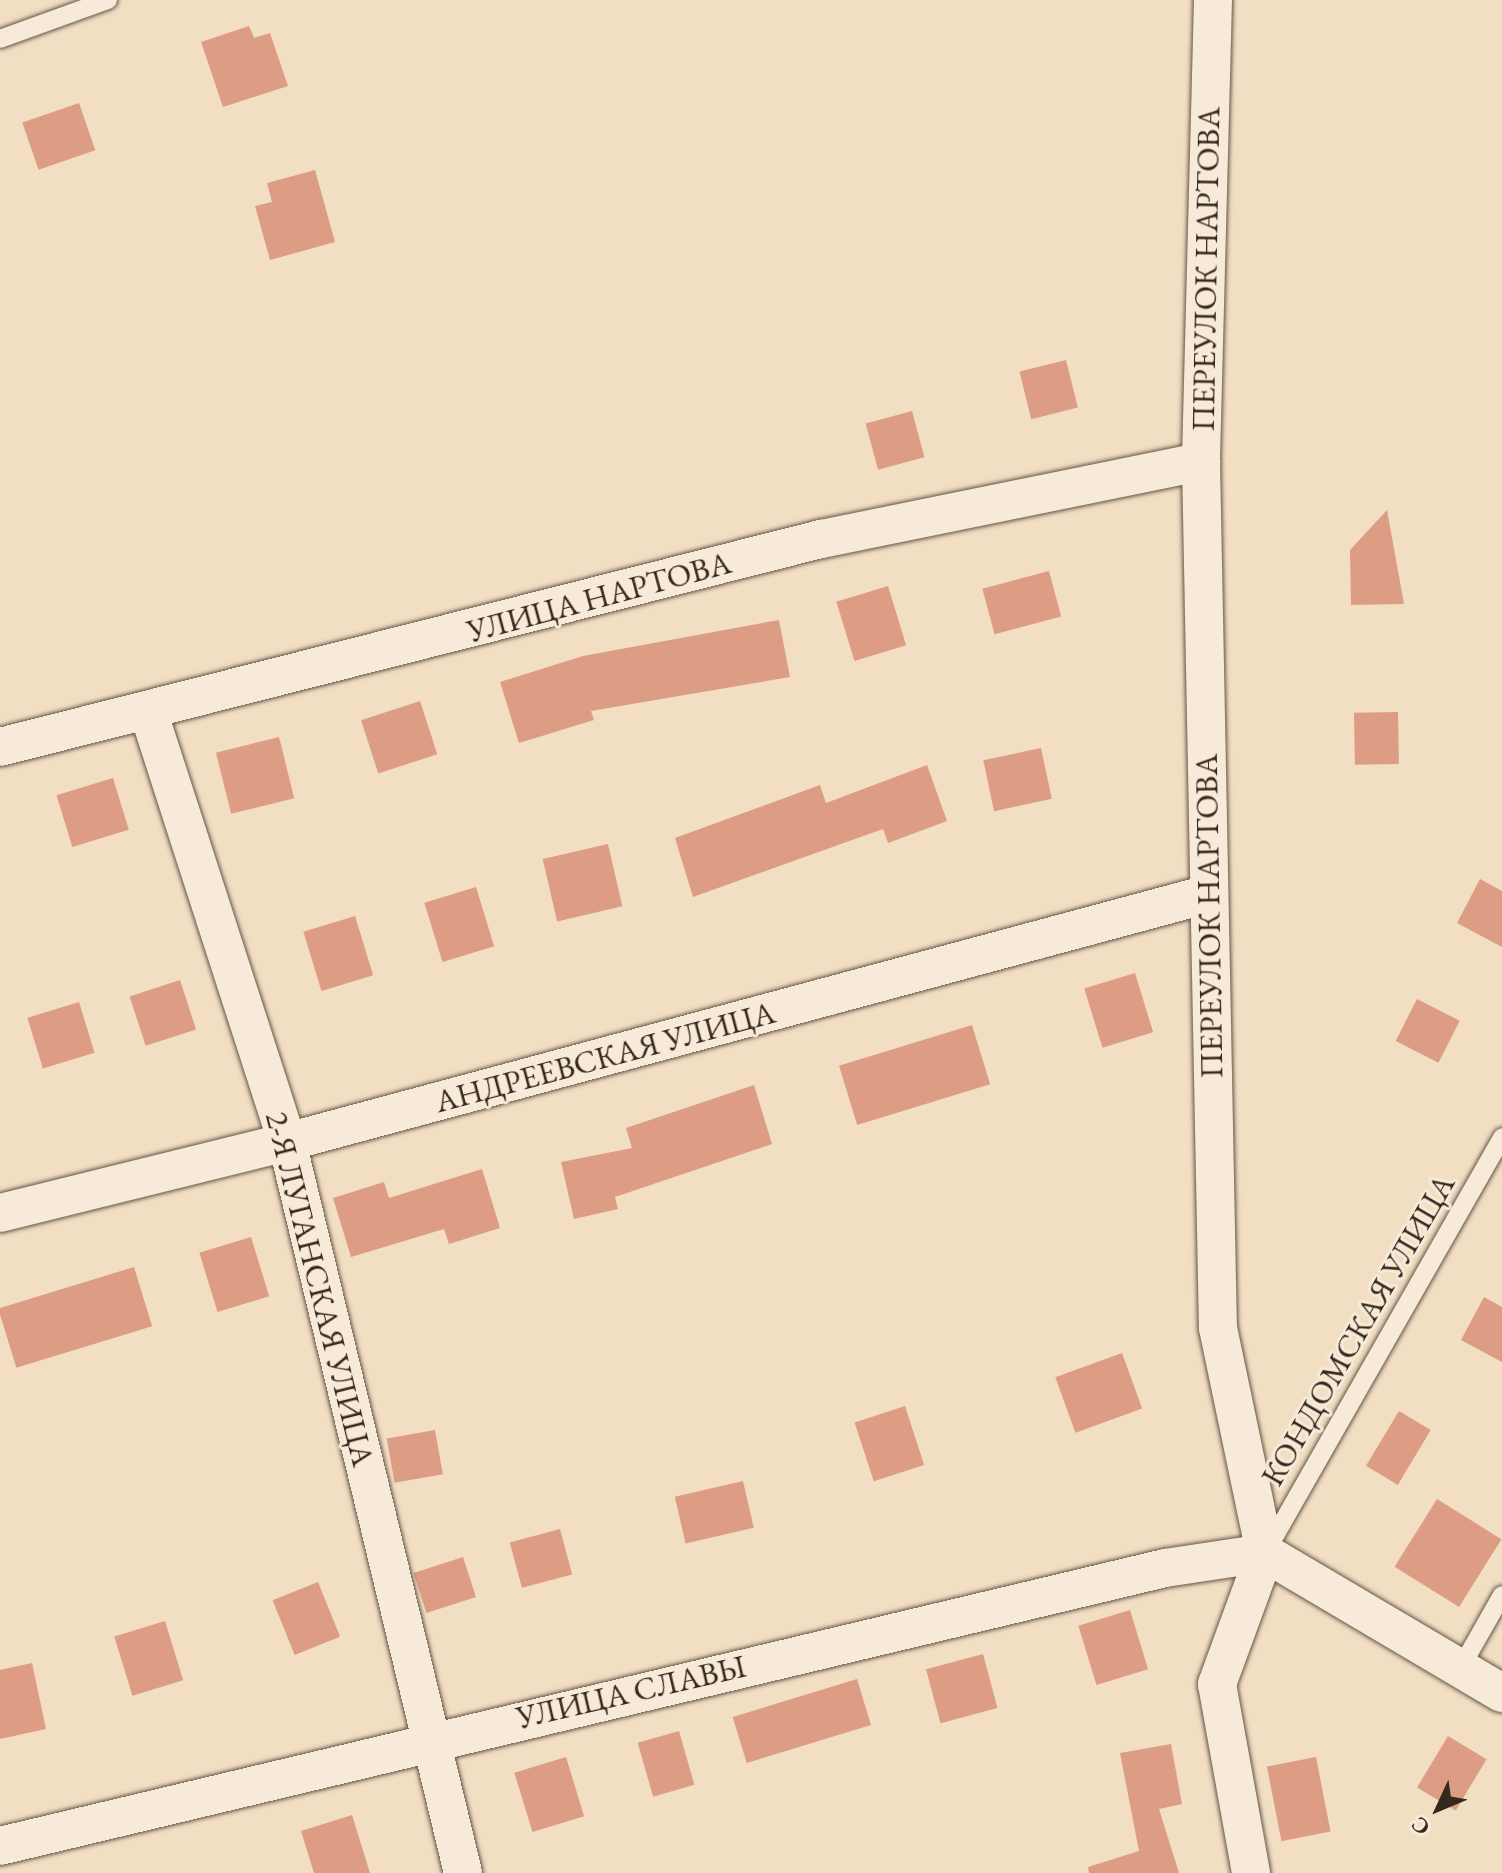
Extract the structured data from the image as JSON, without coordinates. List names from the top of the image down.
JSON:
{
  "streets": {
    "street": [
      "ПЕРЕУЛОК НАРТОВА",
      "УЛИЦА НАРТОВА",
      "АНДРЕЕВСКАЯ УЛИЦА",
      "2-Я ЛУГАНСКАЯ УЛИЦА",
      "УЛИЦА СЛАВЫ"
    ],
    "lane": ["КОНДОМСКАЯ УЛИЦА"]
  },
  "crossings": [
    ["ПЕРЕУЛОК НАРТОВА", "УЛИЦА НАРТОВА"],
    ["ПЕРЕУЛОК НАРТОВА", "АНДРЕЕВСКАЯ УЛИЦА"],
    ["ПЕРЕУЛОК НАРТОВА", "КОНДОМСКАЯ УЛИЦА"],
    ["ПЕРЕУЛОК НАРТОВА", "УЛИЦА СЛАВЫ"],
    ["УЛИЦА НАРТОВА", "2-Я ЛУГАНСКАЯ УЛИЦА"],
    ["АНДРЕЕВСКАЯ УЛИЦА", "2-Я ЛУГАНСКАЯ УЛИЦА"],
    ["2-Я ЛУГАНСКАЯ УЛИЦА", "УЛИЦА СЛАВЫ"],
    ["КОНДОМСКАЯ УЛИЦА", "УЛИЦА СЛАВЫ"]
  ],
  "north": "bottom left"
}
